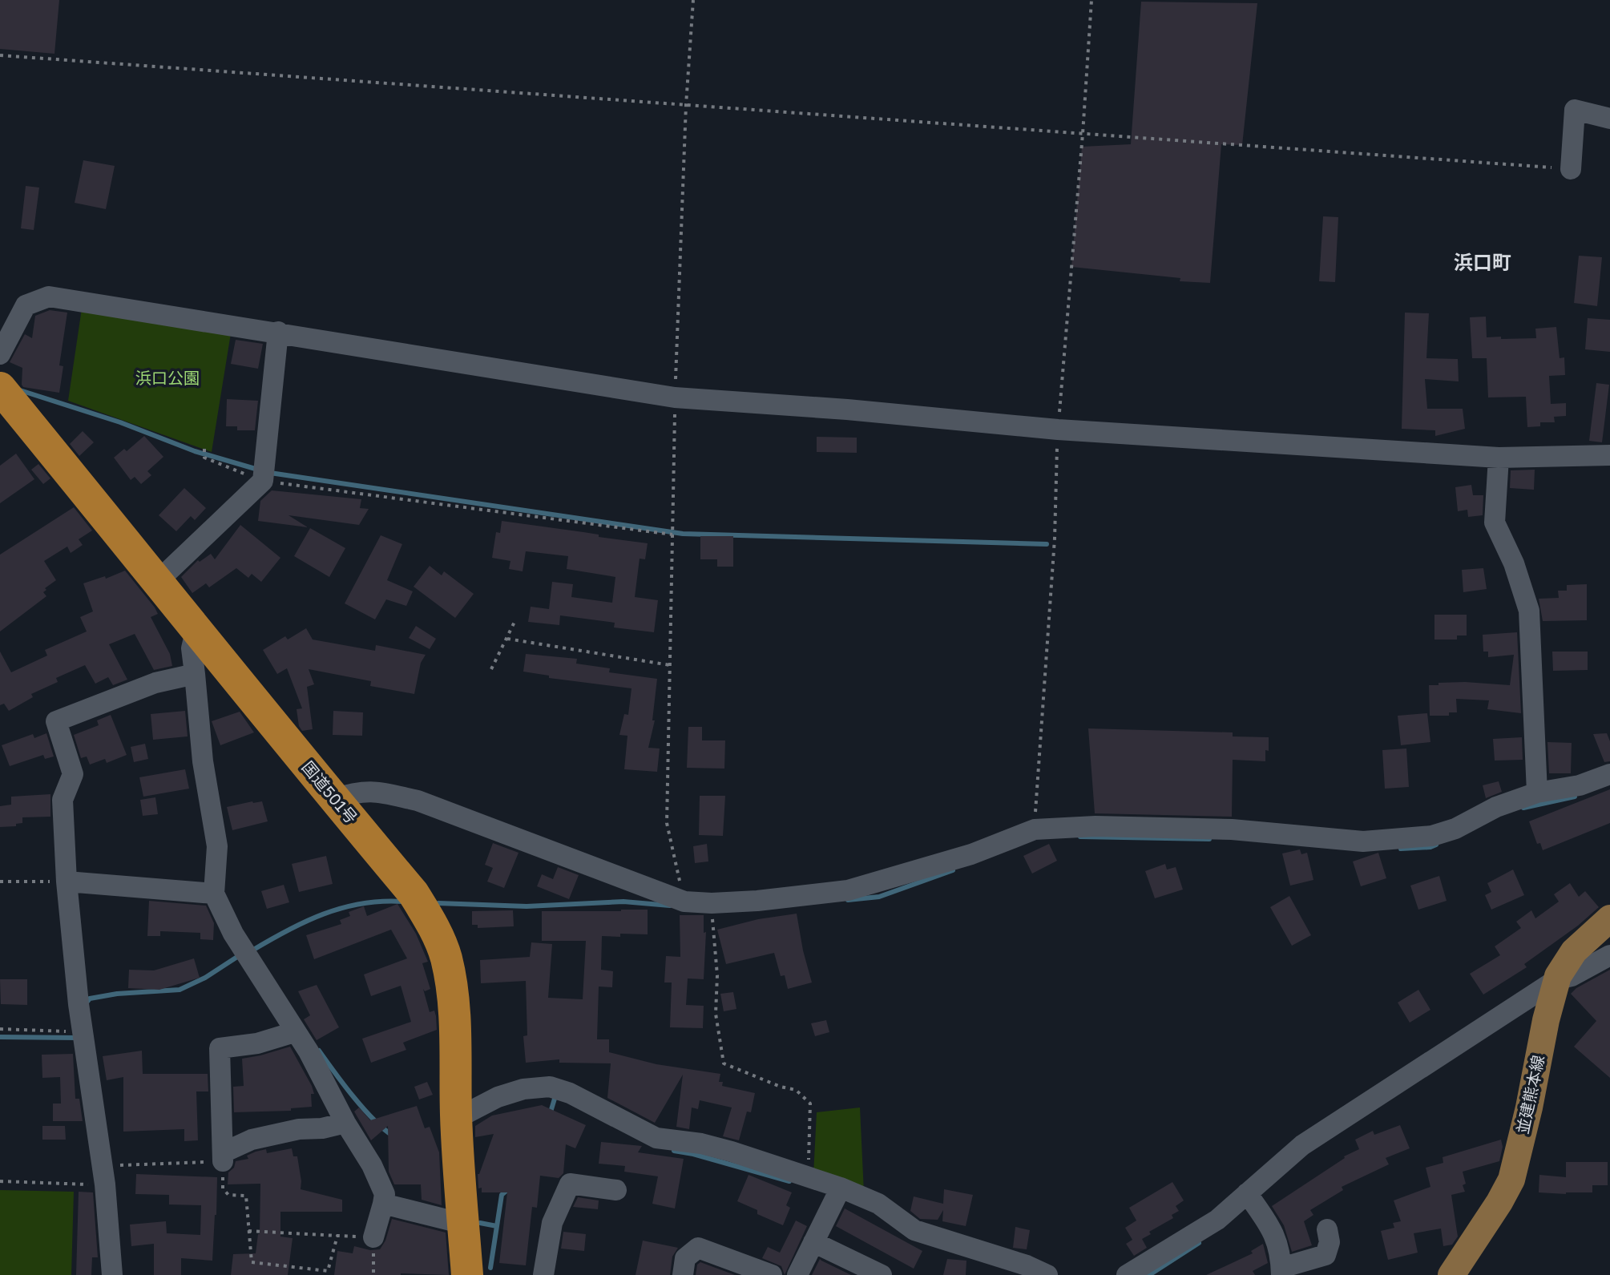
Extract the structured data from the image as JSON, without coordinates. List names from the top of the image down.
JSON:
{
  "streets": {
    "highway": ["国道501号"],
    "main road": ["並建熊本線"]
  },
  "districts": ["浜口町"],
  "parks": ["浜口公園"]
}
